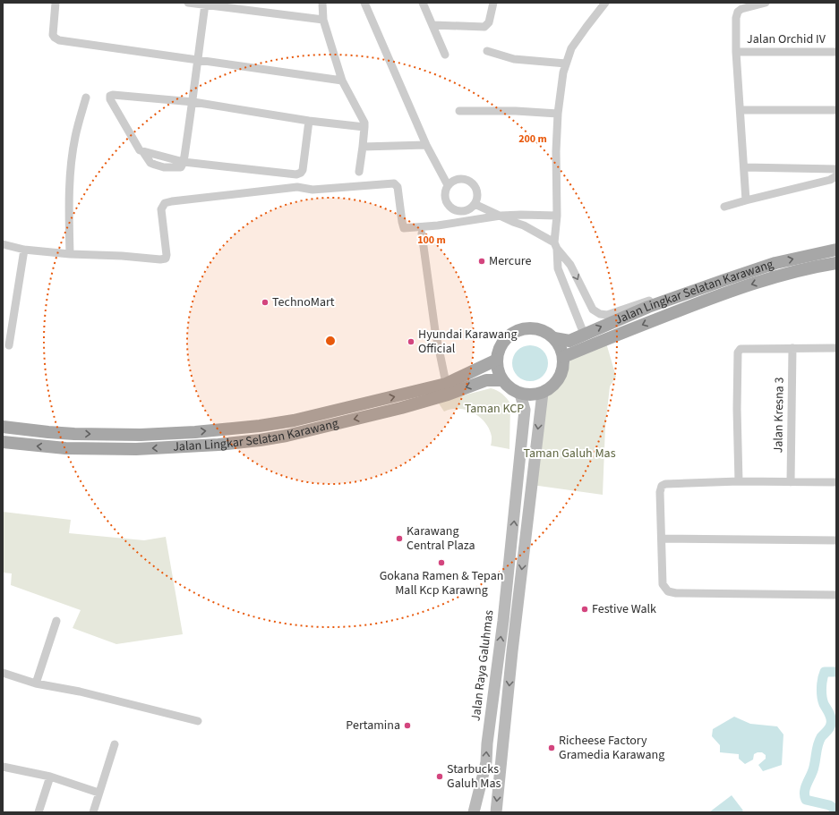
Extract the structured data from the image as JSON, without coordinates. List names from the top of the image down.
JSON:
{
  "streets": {
    "main road": ["Jalan Lingkar Selatan Karawang", "Jalan Raya Galuhmas"],
    "street": ["Jalan Orchid IV", "Jalan Kresna 3"]
  },
  "crossings": [
    ["Jalan Lingkar Selatan Karawang", "Jalan Raya Galuhmas"]
  ],
  "parks": ["Taman KCP", "Taman Galuh Mas"],
  "places": [
    "Mercure",
    "TechnoMart",
    "Hyundai Karawang Official",
    "Karawang Central Plaza",
    "Gokana Ramen & Tepan Mall Kcp Karawng",
    "Festive Walk",
    "Pertamina",
    "Richeese Factory Gramedia Karawang",
    "Starbucks Galuh Mas"
  ],
  "rings": ["200 m", "100 m"]
}
